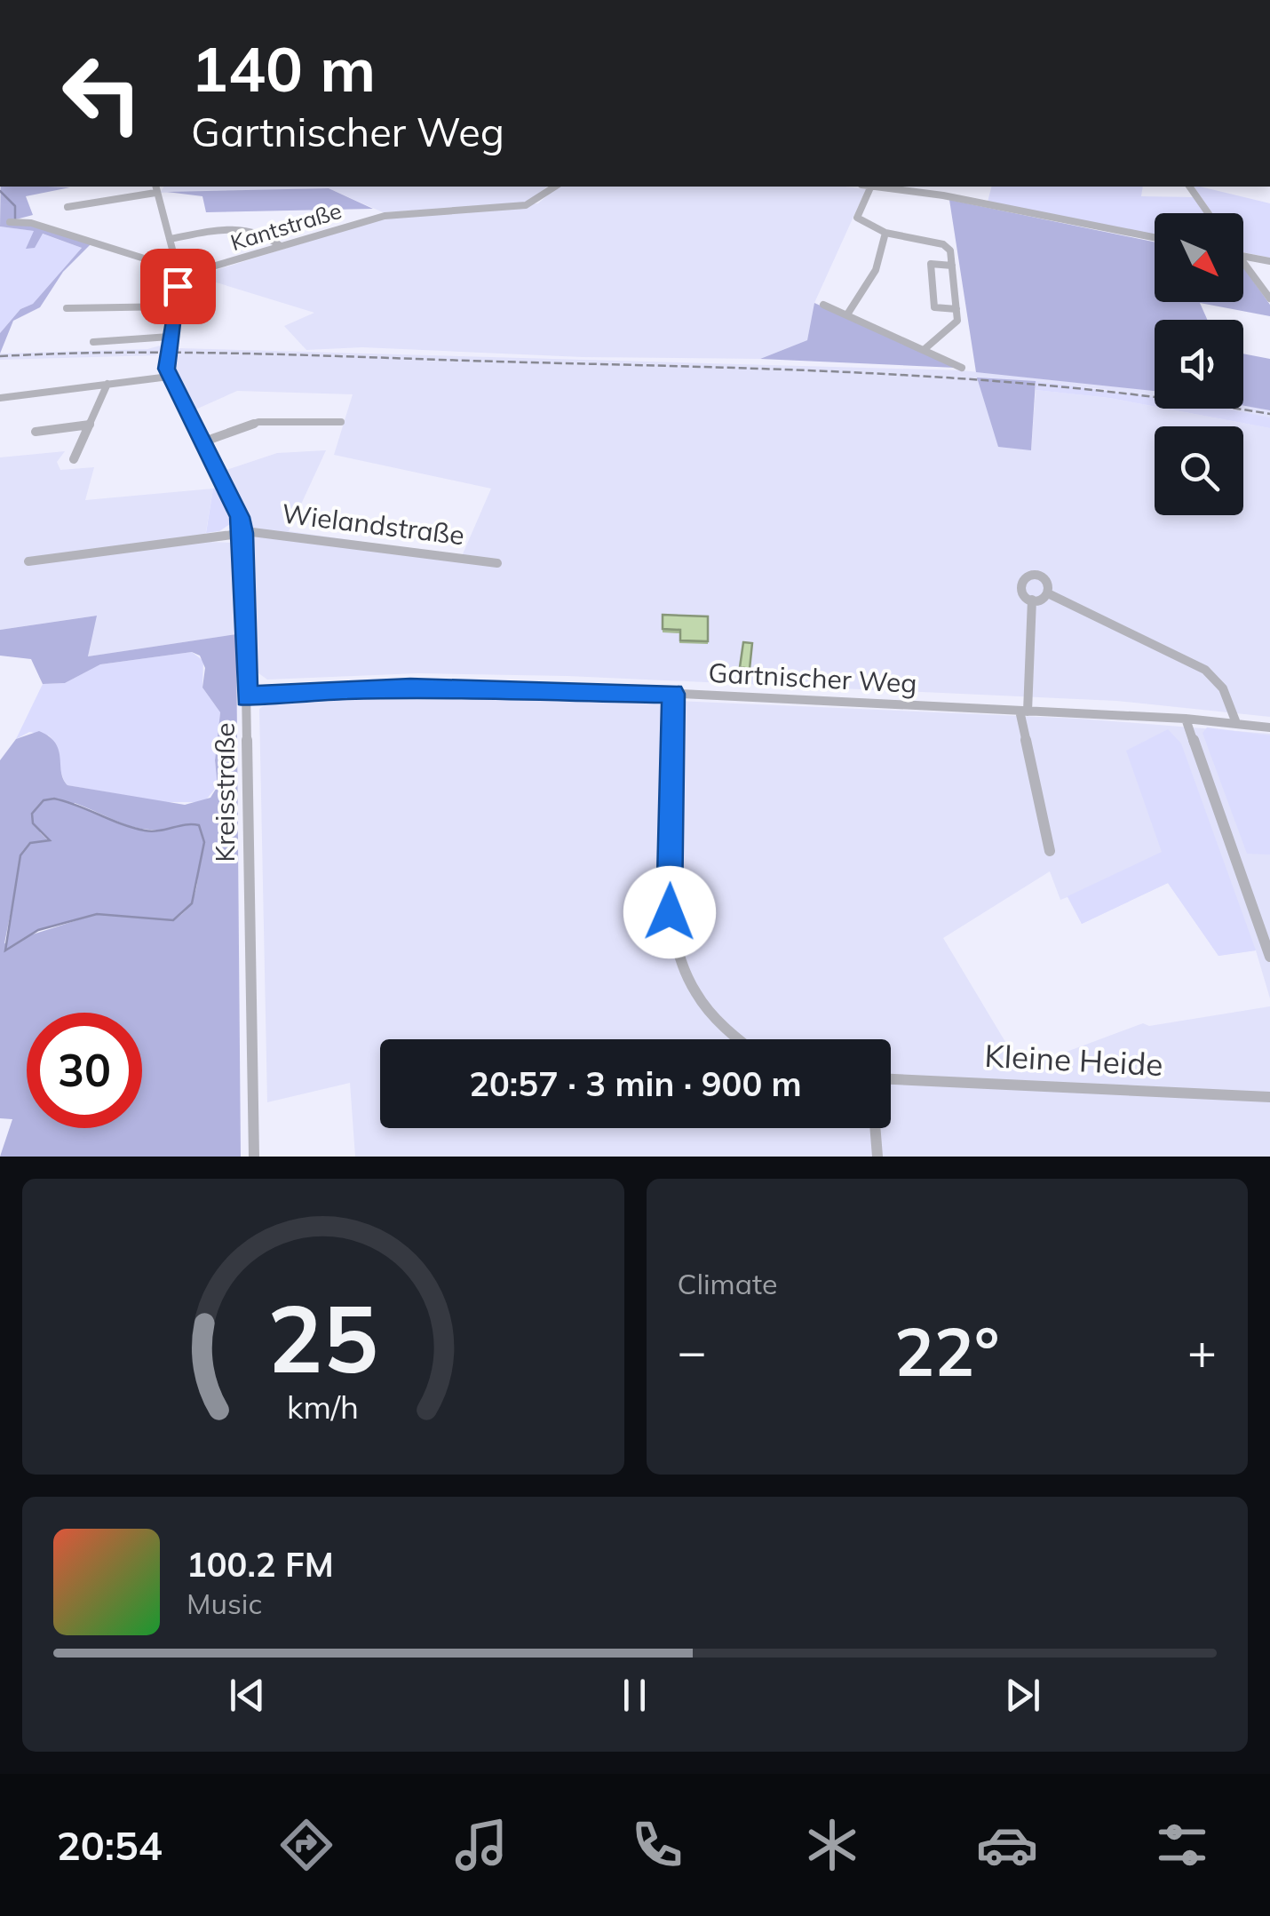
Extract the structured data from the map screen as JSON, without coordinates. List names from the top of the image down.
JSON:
{
  "streets": {
    "street": [
      "Kantstraße",
      "Wielandstraße",
      "Gartnischer Weg",
      "Kreisstraße",
      "Kleine Heide"
    ]
  },
  "crossings": [
    ["Kantstraße", "Kreisstraße"],
    ["Wielandstraße", "Kreisstraße"],
    ["Gartnischer Weg", "Kreisstraße"]
  ],
  "north": "bottom right",
  "page": {
    "turn": ["140 m", "Gartnischer Weg"],
    "limit": "30",
    "trip": "20:57 · 3 min · 900 m",
    "tile": "Climate",
    "heat": ["−", "22°", "+"],
    "song": ["100.2 FM", "Music"],
    "tabs": "20:54",
    "gauge": ["25", "km/h"]
  }
}
